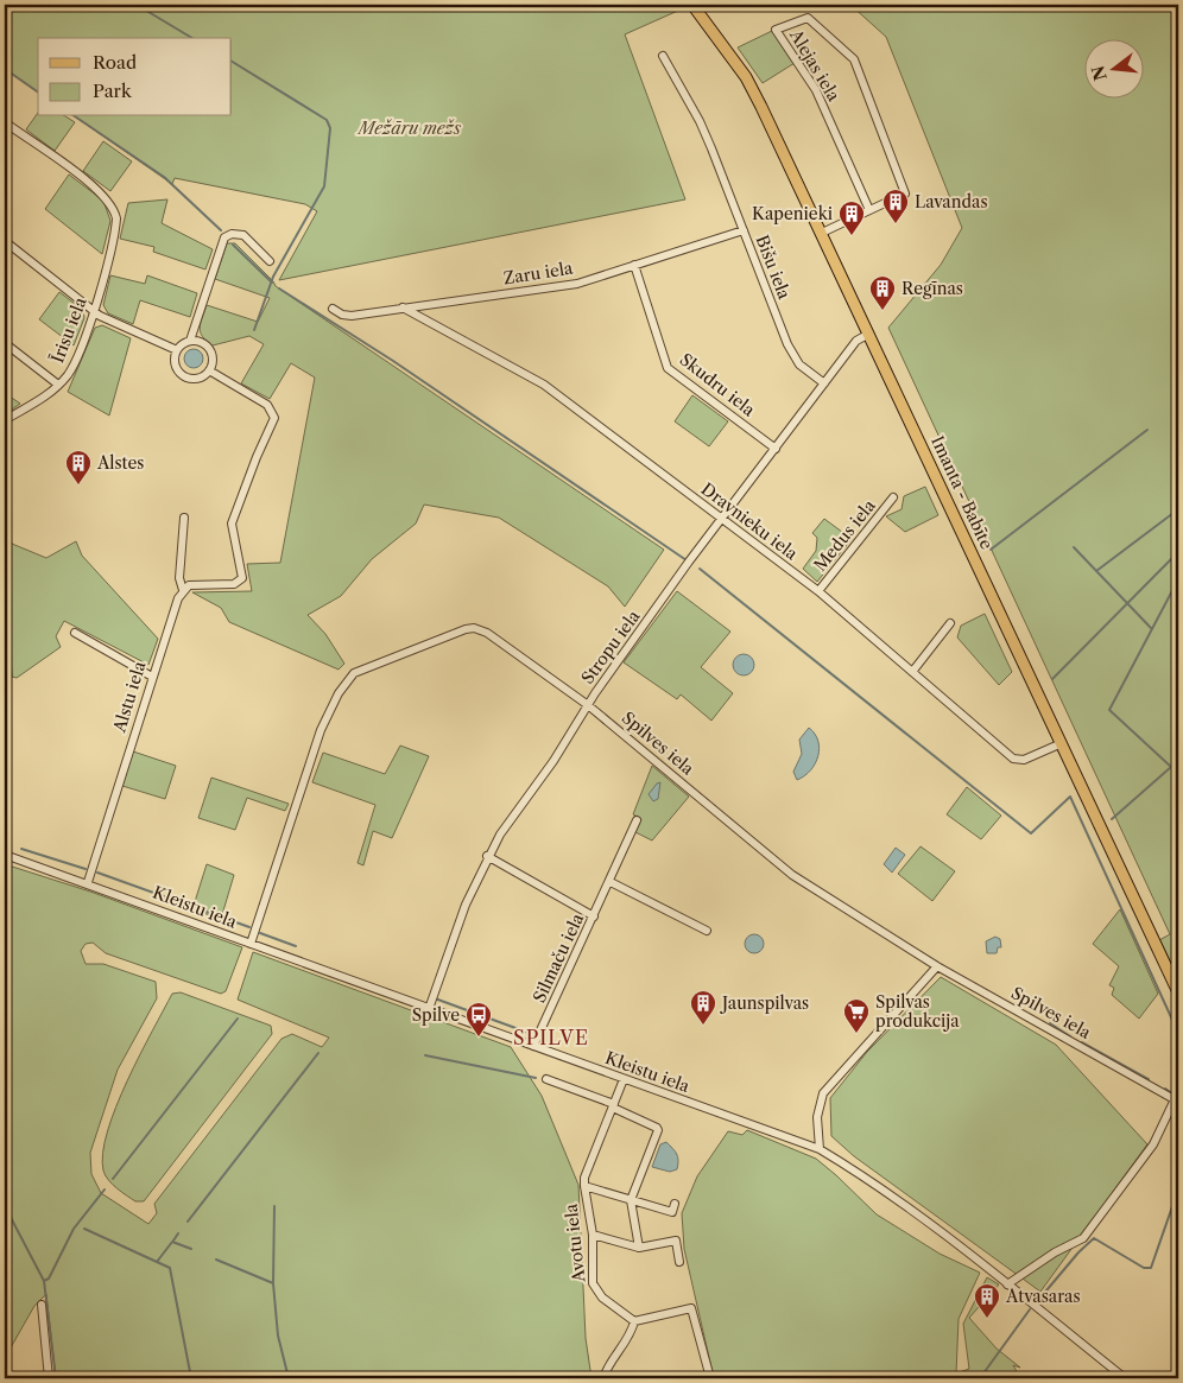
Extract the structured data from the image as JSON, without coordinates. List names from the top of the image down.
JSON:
{
  "streets": {
    "main road": ["Imanta - Babīte"],
    "street": [
      "Alejas iela",
      "Bišu iela",
      "Zaru iela",
      "Īrisu iela",
      "Skudru iela",
      "Dravnieku iela",
      "Medus iela",
      "Stropu iela",
      "Alstu iela",
      "Spilves iela",
      "Kleistu iela",
      "Silmaču iela",
      "Avotu iela"
    ]
  },
  "crossings": [
    ["Bišu iela", "Zaru iela"],
    ["Bišu iela", "Stropu iela"],
    ["Zaru iela", "Skudru iela"],
    ["Zaru iela", "Dravnieku iela"],
    ["Skudru iela", "Stropu iela"],
    ["Imanta - Babīte", "Dravnieku iela"],
    ["Imanta - Babīte", "Stropu iela"],
    ["Dravnieku iela", "Medus iela"],
    ["Dravnieku iela", "Stropu iela"],
    ["Stropu iela", "Spilves iela"],
    ["Stropu iela", "Kleistu iela"],
    ["Alstu iela", "Kleistu iela"],
    ["Spilves iela", "Kleistu iela"],
    ["Kleistu iela", "Silmaču iela"],
    ["Kleistu iela", "Avotu iela"]
  ],
  "districts": ["SPILVE"],
  "parks": ["Mežāru mežs"],
  "places": {
    "building": [
      "Lavandas",
      "Kapenieki",
      "Regīnas",
      "Alstes",
      "Jaunspilvas",
      "Atvasaras"
    ],
    "supermarket": ["Spilvas produkcija"],
    "bus stop": ["Spilve"]
  },
  "legend": ["Road", "Park"],
  "north": "left"
}
